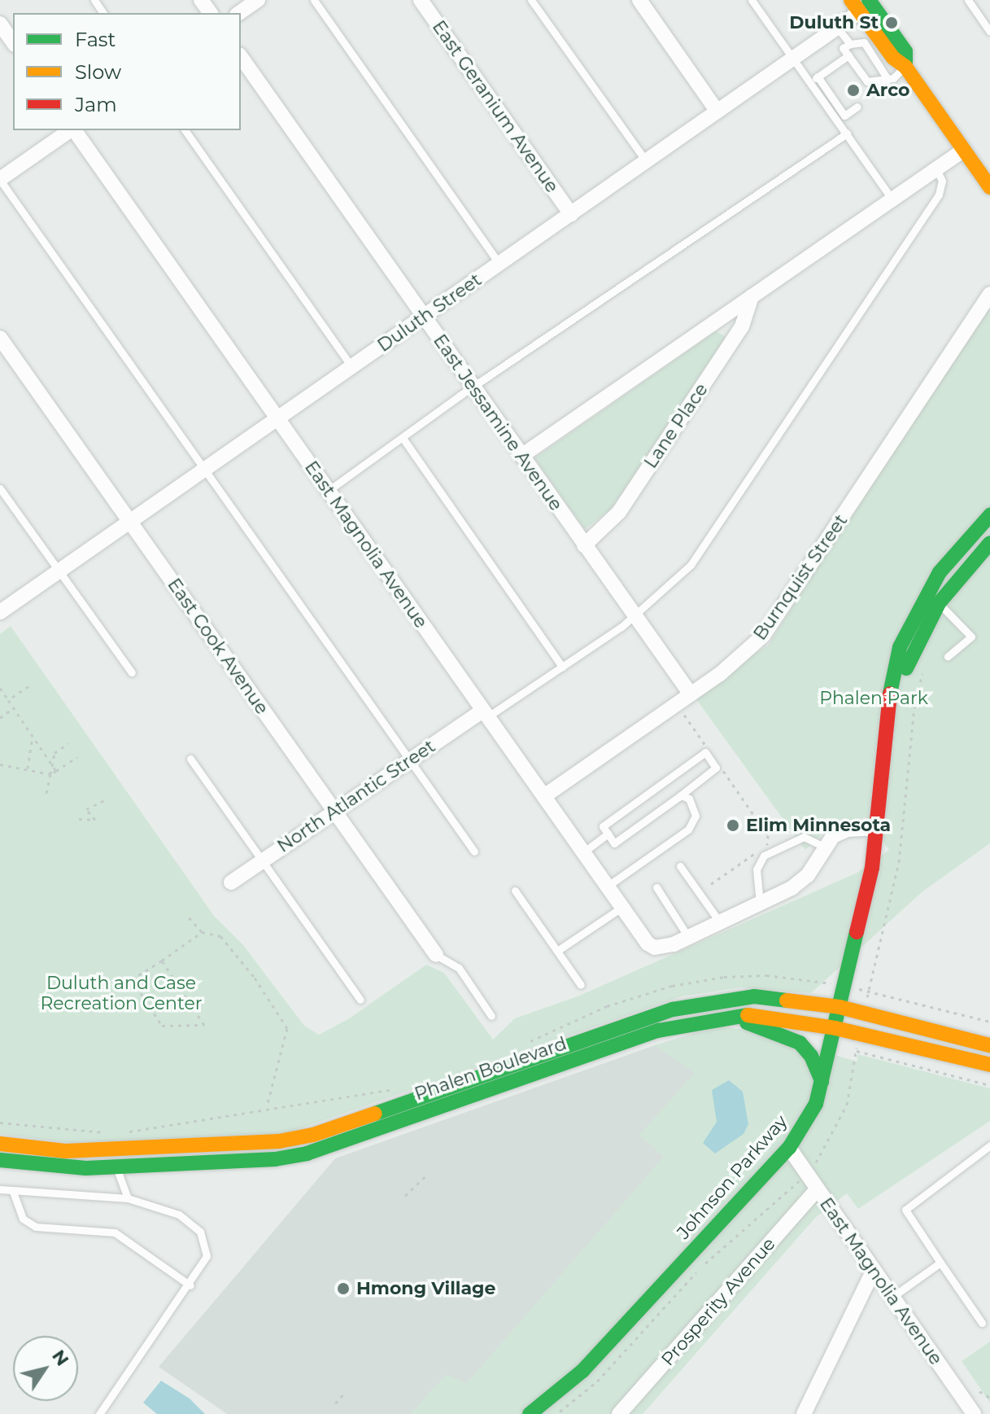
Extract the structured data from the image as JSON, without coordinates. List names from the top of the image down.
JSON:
{
  "streets": {
    "main road": ["Phalen Boulevard", "Johnson Parkway"],
    "street": [
      "East Geranium Avenue",
      "Duluth Street",
      "East Jessamine Avenue",
      "Lane Place",
      "East Magnolia Avenue",
      "Burnquist Street",
      "East Cook Avenue",
      "North Atlantic Street",
      "Prosperity Avenue"
    ]
  },
  "crossings": [
    ["East Geranium Avenue", "Duluth Street"],
    ["Duluth Street", "East Jessamine Avenue"],
    ["Duluth Street", "East Magnolia Avenue"],
    ["Duluth Street", "East Cook Avenue"],
    ["East Jessamine Avenue", "Lane Place"],
    ["East Jessamine Avenue", "Burnquist Street"],
    ["East Magnolia Avenue", "Burnquist Street"],
    ["East Magnolia Avenue", "North Atlantic Street"],
    ["East Magnolia Avenue", "Johnson Parkway"],
    ["East Magnolia Avenue", "Prosperity Avenue"],
    ["East Cook Avenue", "North Atlantic Street"],
    ["Phalen Boulevard", "Johnson Parkway"]
  ],
  "parks": ["Phalen Park", "Duluth and Case Recreation Center"],
  "places": [
    "Duluth St",
    "Arco",
    "Elim Minnesota",
    "Hmong Village"
  ],
  "legend": ["Fast", "Slow", "Jam"],
  "north": "top right"
}
